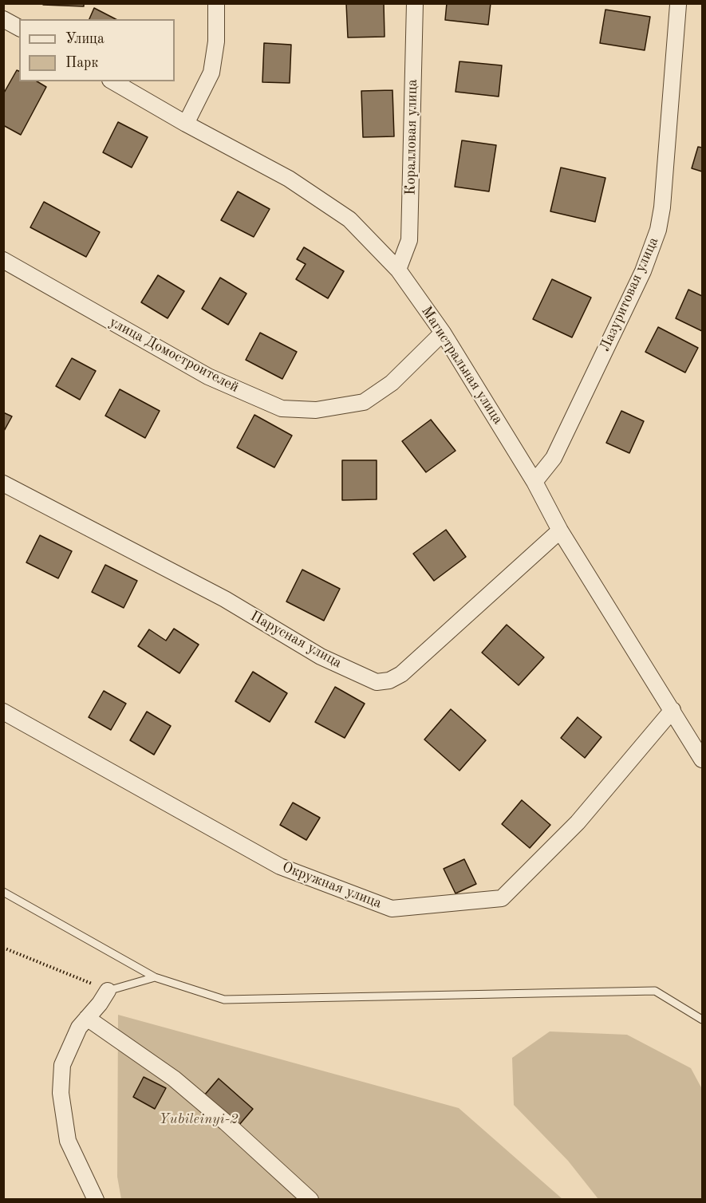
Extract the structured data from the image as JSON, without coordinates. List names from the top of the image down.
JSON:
{
  "streets": {
    "street": [
      "Коралловая улица",
      "Лазуритовая улица",
      "улица Домостроителей",
      "Магистральная улица",
      "Парусная улица",
      "Окружная улица"
    ]
  },
  "crossings": [
    ["Коралловая улица", "Магистральная улица"],
    ["Лазуритовая улица", "Магистральная улица"],
    ["улица Домостроителей", "Магистральная улица"],
    ["Магистральная улица", "Парусная улица"],
    ["Магистральная улица", "Окружная улица"]
  ],
  "parks": ["Yubileinyi-2"],
  "legend": ["Улица", "Парк"]
}
